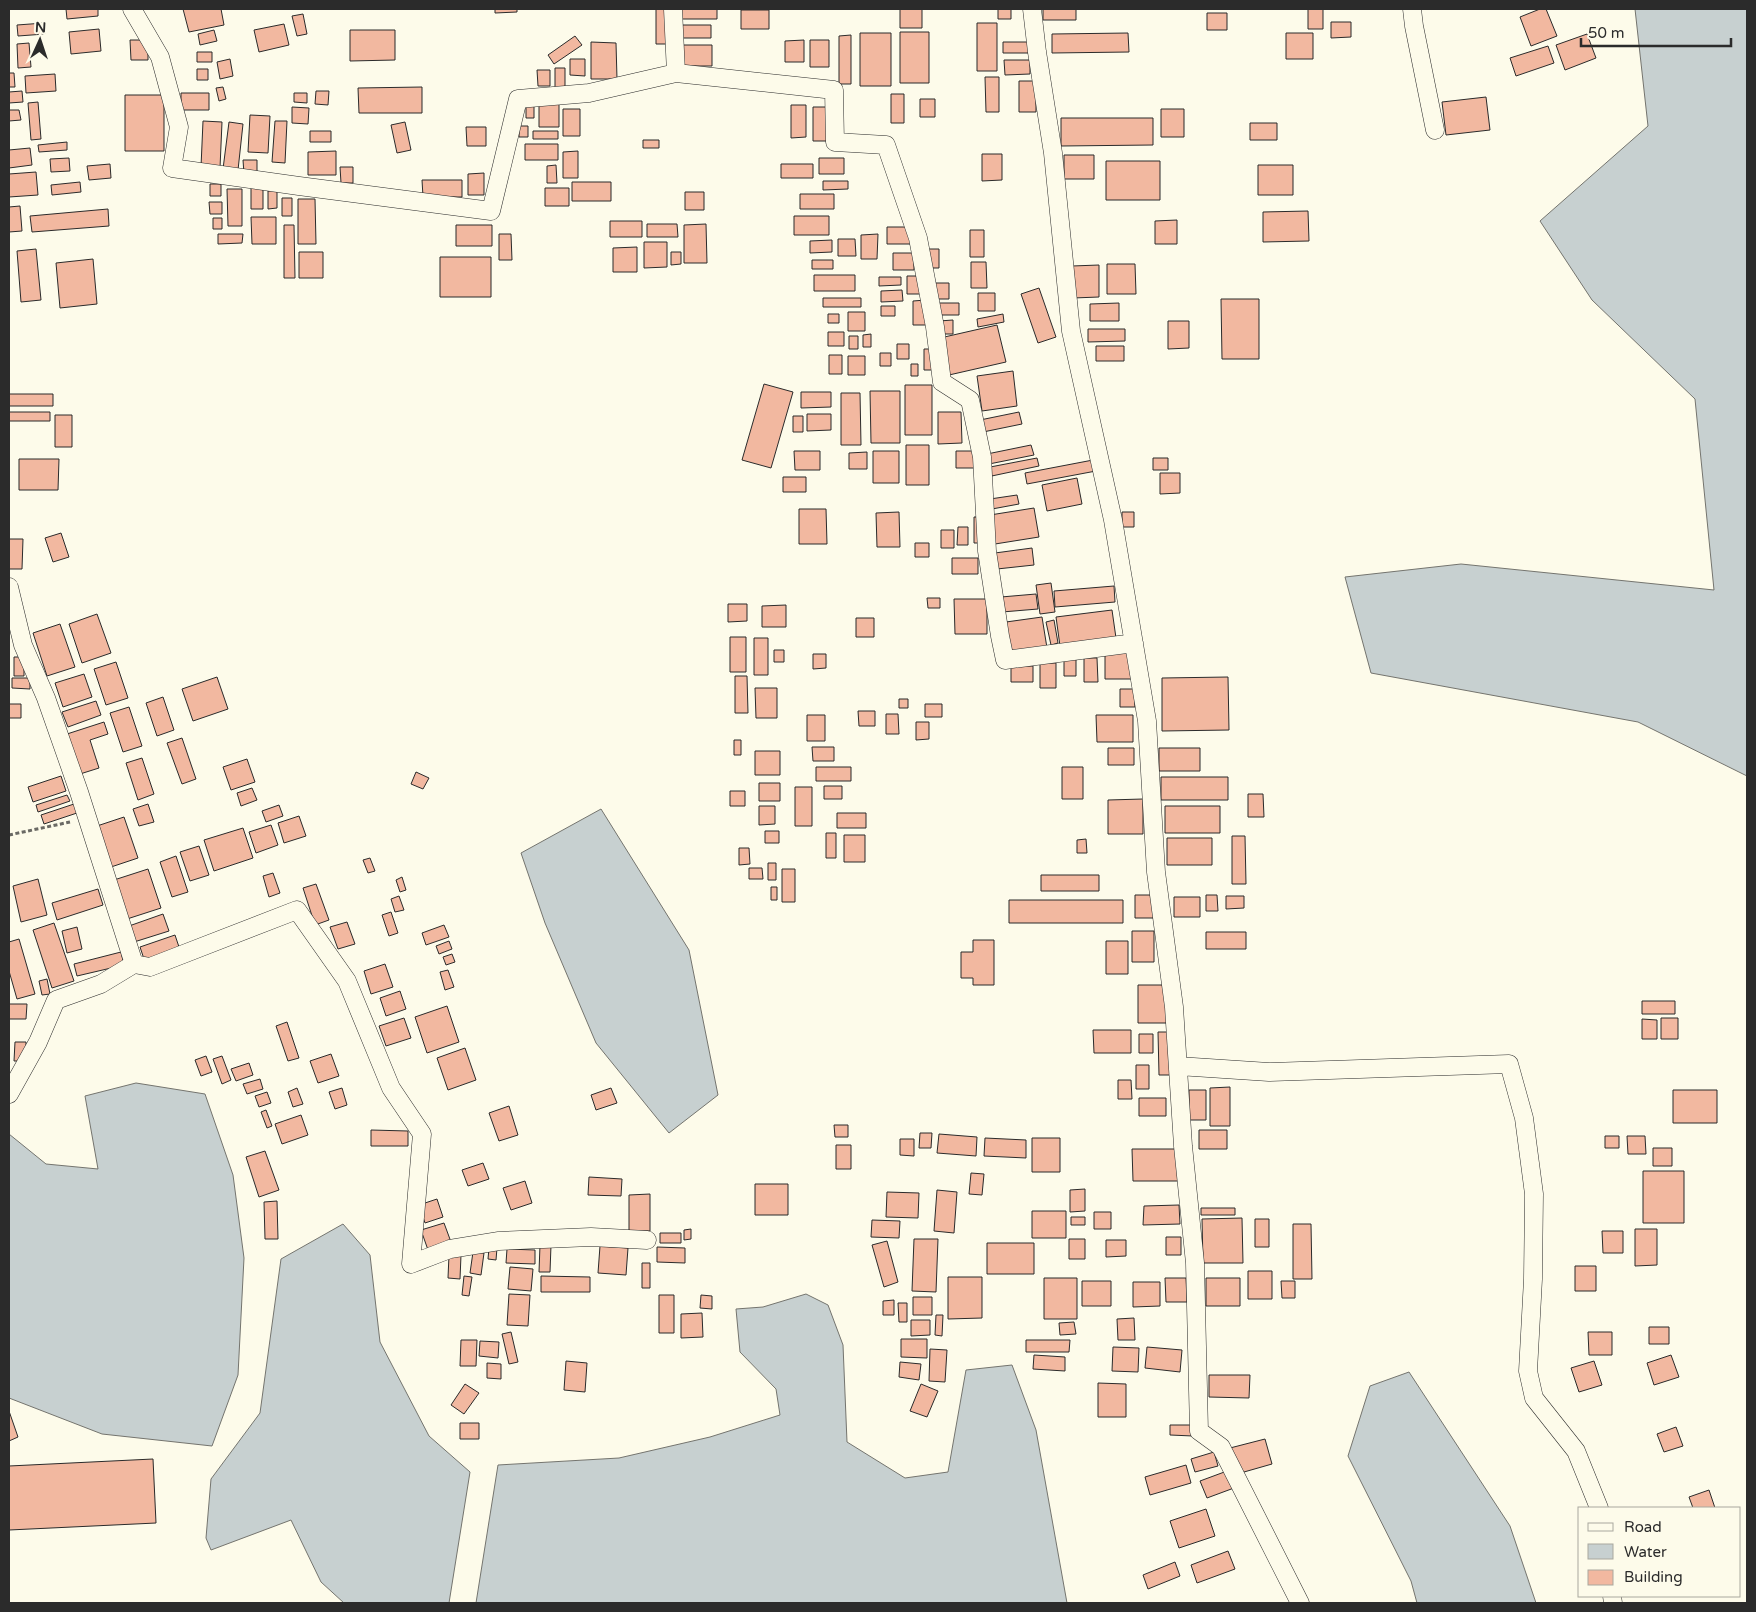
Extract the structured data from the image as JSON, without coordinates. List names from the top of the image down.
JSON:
{
  "legend": ["Road", "Water", "Building"],
  "scale_bar": "50 m",
  "north": "top"
}
